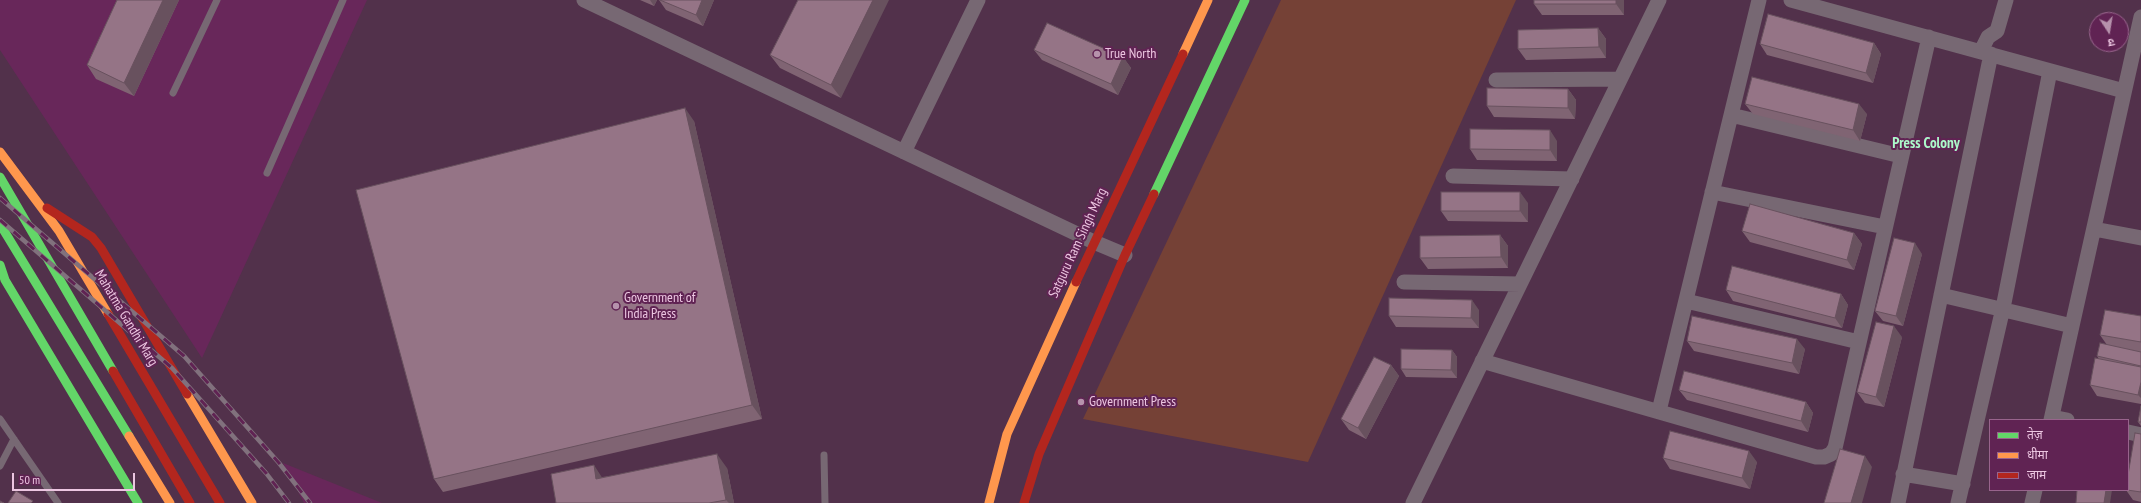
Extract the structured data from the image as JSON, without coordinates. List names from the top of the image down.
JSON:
{
  "streets": {
    "main road": ["Satguru Ram Singh Marg", "Mahatma Gandhi Marg"]
  },
  "districts": ["Press Colony"],
  "places": ["True North", "Government of India Press", "Government Press"],
  "legend": ["तेज़", "धीमा", "जाम"],
  "scale_bar": "50 m",
  "north": "bottom"
}
